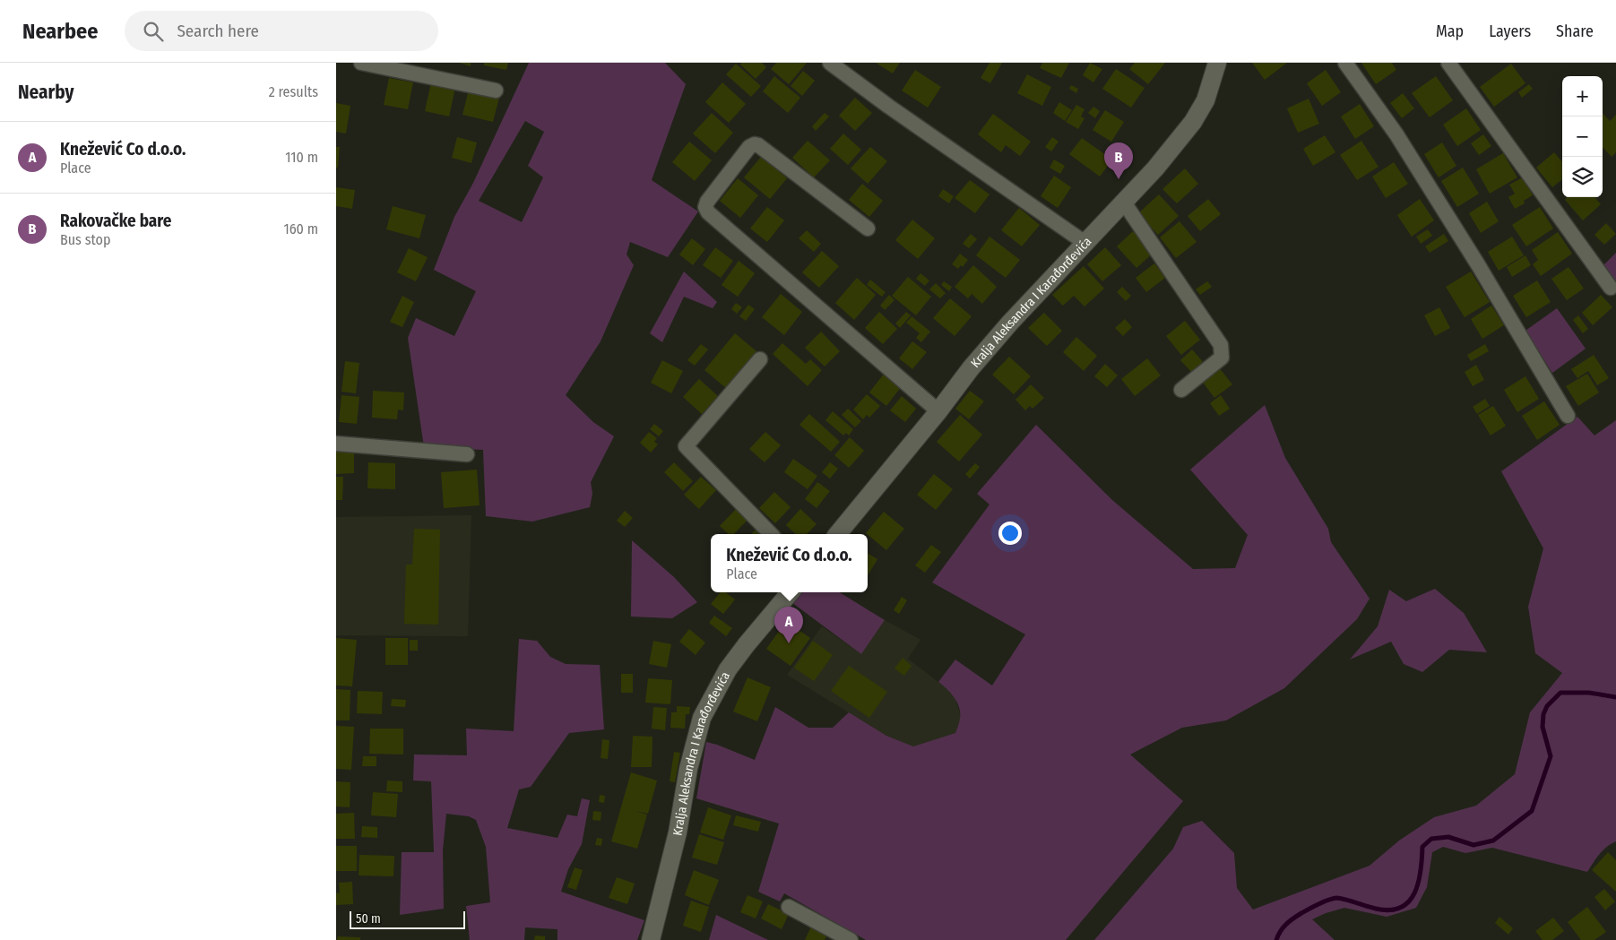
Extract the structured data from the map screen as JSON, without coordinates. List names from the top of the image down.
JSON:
{
  "streets": {
    "street": ["Kralja Aleksandra I Karađorđevića"]
  },
  "scale_bar": "50 m",
  "page": {
    "header": "Nearbee",
    "search": "Search here",
    "nav": ["Map", "Layers", "Share"],
    "heading": ["Nearby", "2 results"],
    "map_buttons": ["+", "−"],
    "list": [
      {
        "mark": "A",
        "name": "Knežević Co d.o.o.",
        "note": "Place",
        "value": "110 m"
      },
      {
        "mark": "B",
        "name": "Rakovačke bare",
        "note": "Bus stop",
        "value": "160 m"
      }
    ],
    "pins": ["B", "A"],
    "popup": ["Knežević Co d.o.o.", "Place"],
    "scale": "50 m"
  }
}
